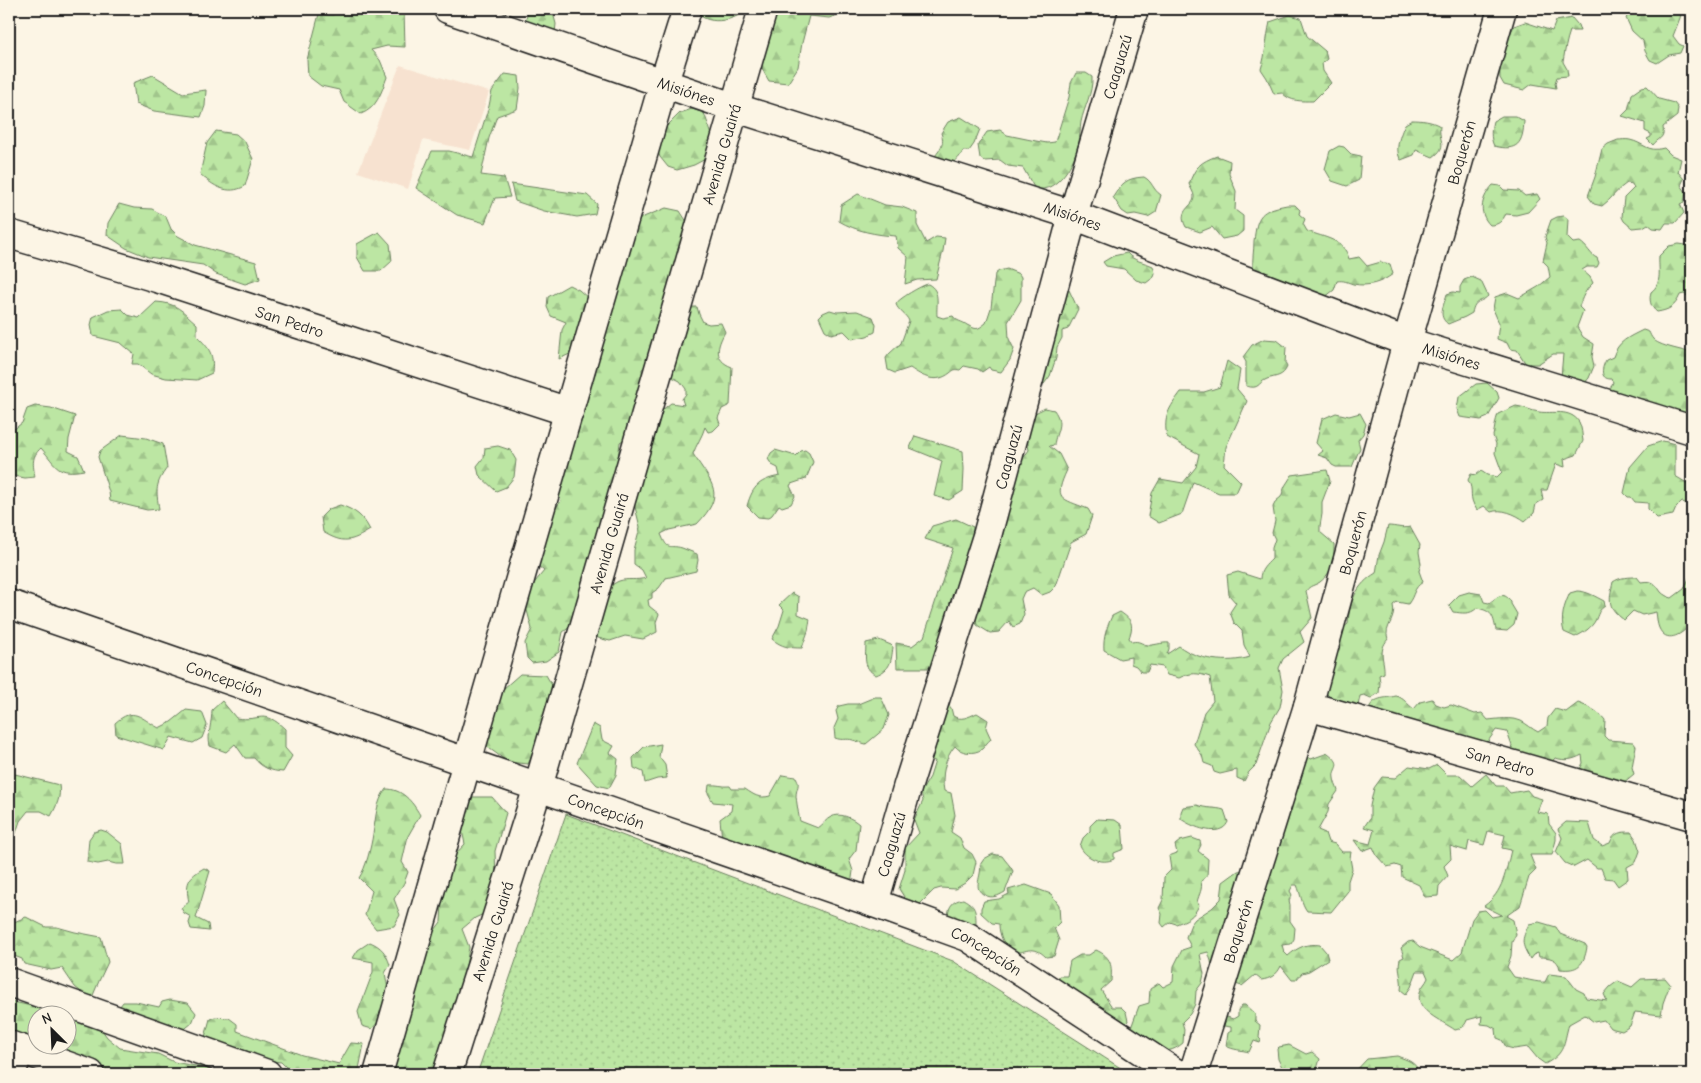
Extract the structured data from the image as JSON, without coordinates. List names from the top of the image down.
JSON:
{
  "streets": {
    "street": [
      "Caaguazú",
      "Misiónes",
      "Avenida Guairá",
      "Boquerón",
      "San Pedro",
      "Concepción"
    ]
  },
  "crossings": [
    ["Caaguazú", "Misiónes"],
    ["Caaguazú", "Concepción"],
    ["Misiónes", "Avenida Guairá"],
    ["Misiónes", "Boquerón"],
    ["Avenida Guairá", "Concepción"],
    ["Boquerón", "San Pedro"]
  ],
  "north": "top left"
}
